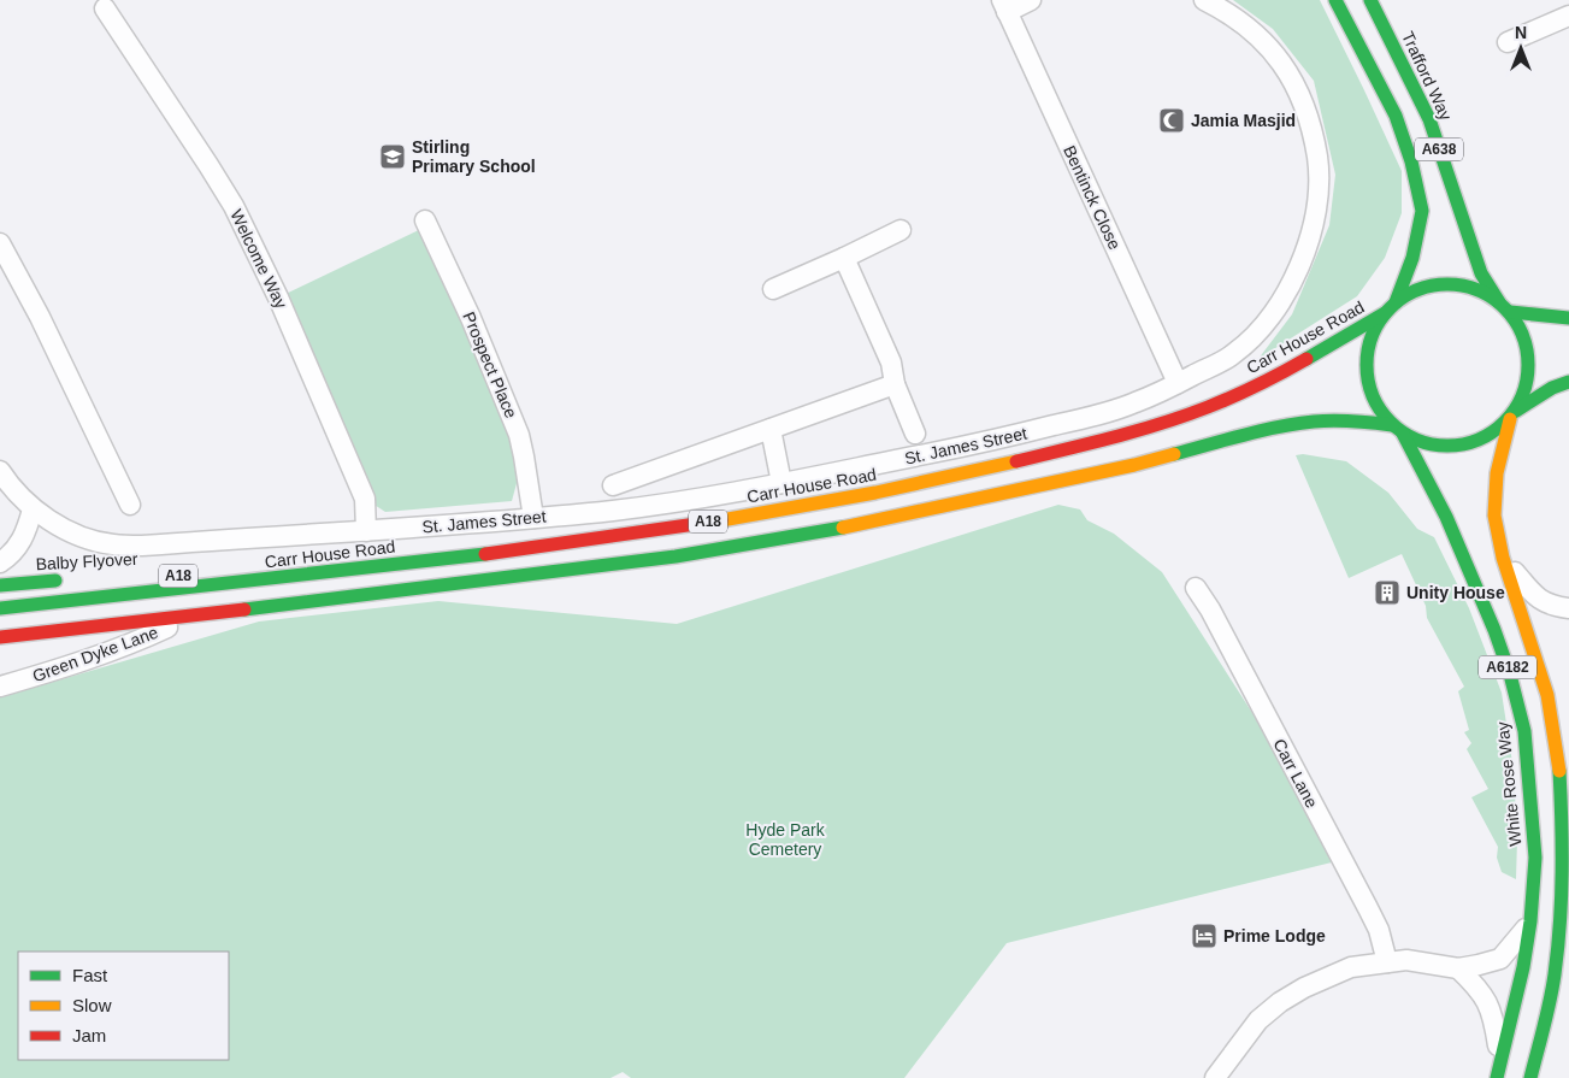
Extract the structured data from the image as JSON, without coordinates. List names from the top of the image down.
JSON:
{
  "streets": {
    "highway": [
      "Trafford Way",
      "A638",
      "Carr House Road",
      "A18",
      "Balby Flyover",
      "A6182",
      "White Rose Way"
    ],
    "street": [
      "Bentinck Close",
      "Welcome Way",
      "Prospect Place",
      "St. James Street",
      "Green Dyke Lane",
      "Carr Lane"
    ]
  },
  "crossings": [
    ["Trafford Way", "A638"],
    ["Trafford Way", "Carr House Road"],
    ["Trafford Way", "A18"],
    ["Trafford Way", "A6182"],
    ["Trafford Way", "White Rose Way"],
    ["A638", "Carr House Road"],
    ["A638", "A18"],
    ["A638", "A6182"],
    ["A638", "White Rose Way"],
    ["Bentinck Close", "St. James Street"],
    ["Welcome Way", "St. James Street"],
    ["Carr House Road", "A18"],
    ["Carr House Road", "Balby Flyover"],
    ["Carr House Road", "A6182"],
    ["Carr House Road", "White Rose Way"],
    ["Prospect Place", "St. James Street"],
    ["A18", "Green Dyke Lane"],
    ["A18", "A6182"],
    ["A18", "White Rose Way"],
    ["A6182", "White Rose Way"]
  ],
  "parks": ["Hyde Park Cemetery"],
  "places": {
    "mosque": ["Jamia Masjid"],
    "school or university": ["Stirling Primary School"],
    "building": ["Unity House"],
    "hotel": ["Prime Lodge"]
  },
  "legend": ["Fast", "Slow", "Jam"],
  "north": "top"
}
